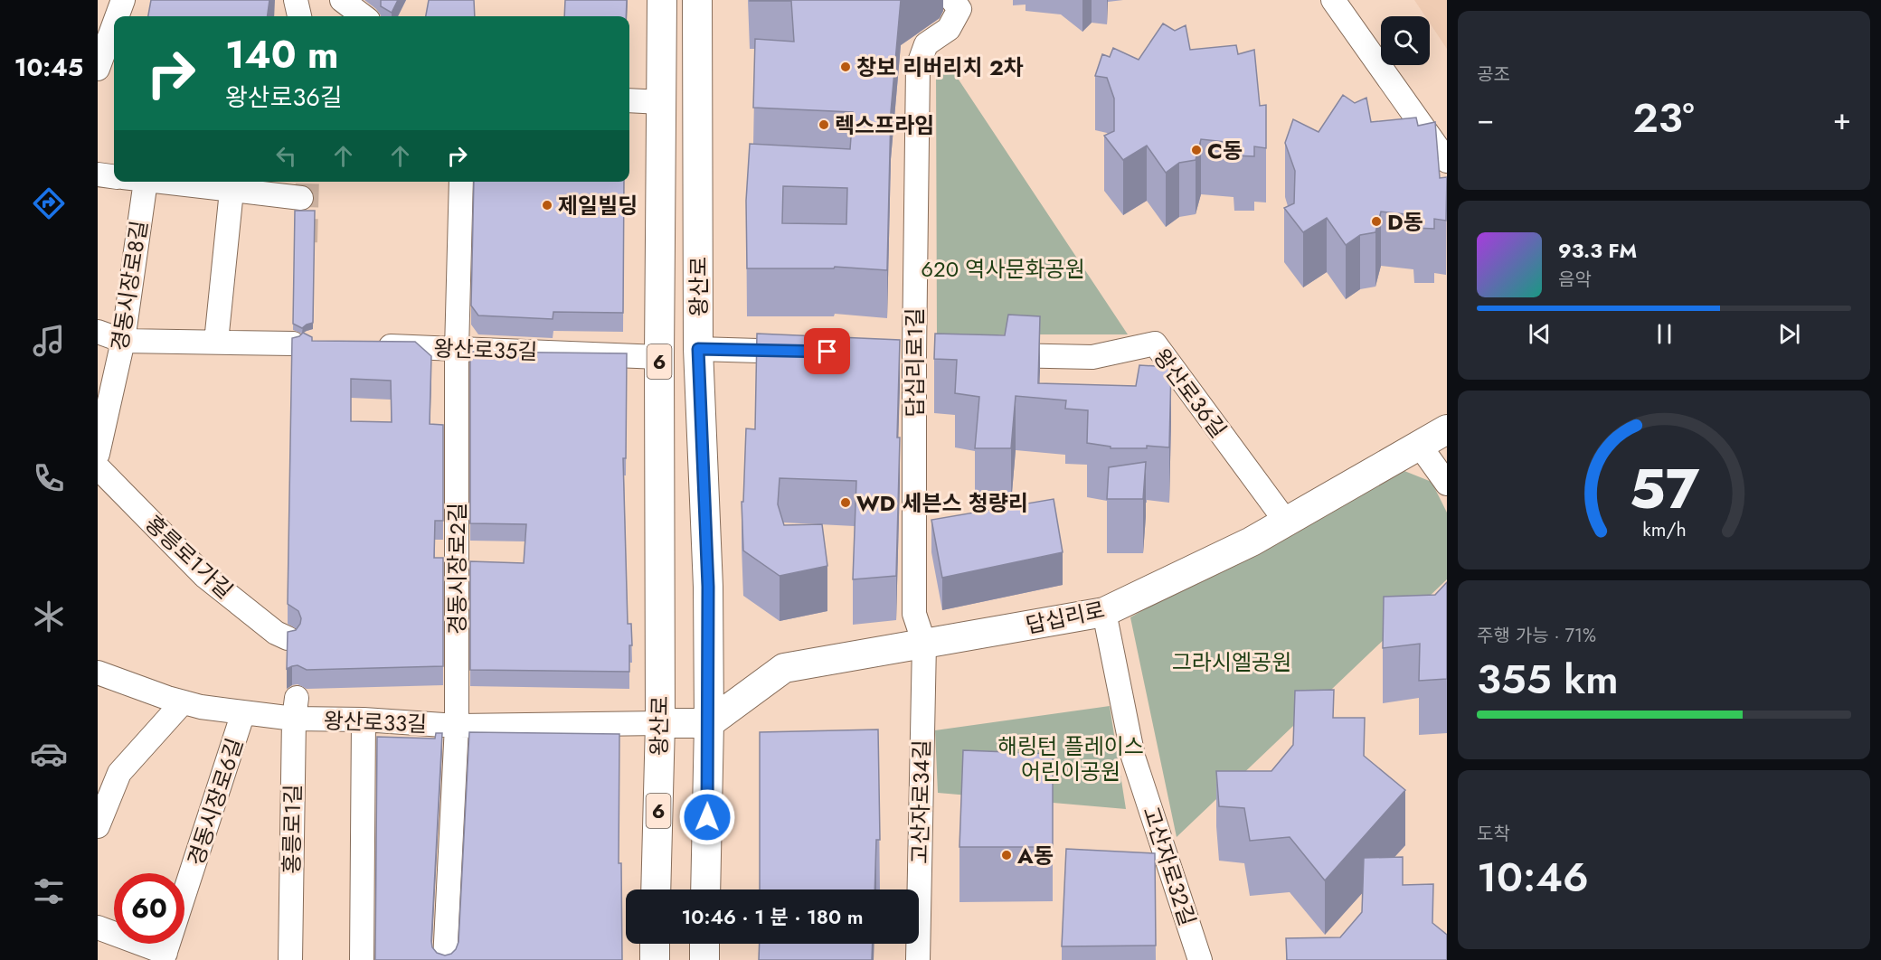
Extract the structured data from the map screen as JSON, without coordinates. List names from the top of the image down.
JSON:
{
  "streets": {
    "main road": ["왕산로", "6", "답십리로"],
    "street": [
      "경동시장로8길",
      "왕산로35길",
      "답십리로1길",
      "왕산로36길",
      "홍릉로1가길",
      "경동시장로2길",
      "왕산로33길",
      "경동시장로6길",
      "고산자로34길",
      "홍릉로1길",
      "고산자로32길"
    ]
  },
  "crossings": [
    ["왕산로", "왕산로35길"],
    ["왕산로", "답십리로"],
    ["왕산로", "왕산로33길"],
    ["왕산로35길", "경동시장로2길"],
    ["답십리로1길", "답십리로"],
    ["답십리로1길", "고산자로34길"],
    ["왕산로36길", "답십리로"],
    ["경동시장로2길", "왕산로33길"],
    ["답십리로", "고산자로34길"],
    ["답십리로", "고산자로32길"],
    ["왕산로33길", "경동시장로6길"],
    ["왕산로33길", "홍릉로1길"]
  ],
  "parks": ["620 역사문화공원", "그라시엘공원", "해링턴 플레이스 어린이공원"],
  "places": [
    "창보 리버리치 2차",
    "렉스프라임",
    "C동",
    "제일빌딩",
    "D동",
    "WD 세븐스 청량리",
    "A동"
  ],
  "page": {
    "tabs": "10:45",
    "tile": [
      "공조",
      ["주행 가능 · 71%", "355 km"],
      ["도착", "10:46"]
    ],
    "turn": ["140 m", "왕산로36길"],
    "heat": ["−", "23°", "+"],
    "song": ["93.3 FM", "음악"],
    "limit": "60",
    "trip": "10:46 · 1 분 · 180 m",
    "gauge": ["57", "km/h"]
  }
}
